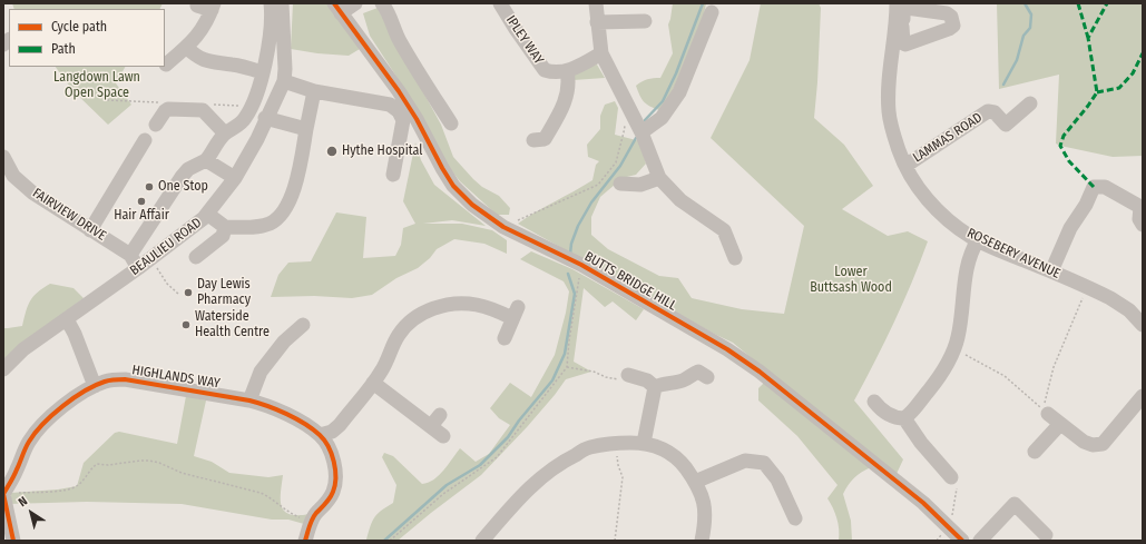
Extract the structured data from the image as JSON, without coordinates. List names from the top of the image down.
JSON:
{
  "streets": {
    "street": [
      "IPLEY WAY",
      "LAMMAS ROAD",
      "FAIRVIEW DRIVE",
      "BEAULIEU ROAD",
      "ROSEBERY AVENUE",
      "BUTTS BRIDGE HILL",
      "HIGHLANDS WAY"
    ]
  },
  "crossings": [
    ["LAMMAS ROAD", "ROSEBERY AVENUE"]
  ],
  "parks": ["Langdown Lawn Open Space", "Lower Buttsash Wood"],
  "places": [
    "Hythe Hospital",
    "One Stop",
    "Hair Affair",
    "Day Lewis Pharmacy",
    "Waterside Health Centre"
  ],
  "legend": ["Cycle path", "Path"],
  "north": "top left"
}
